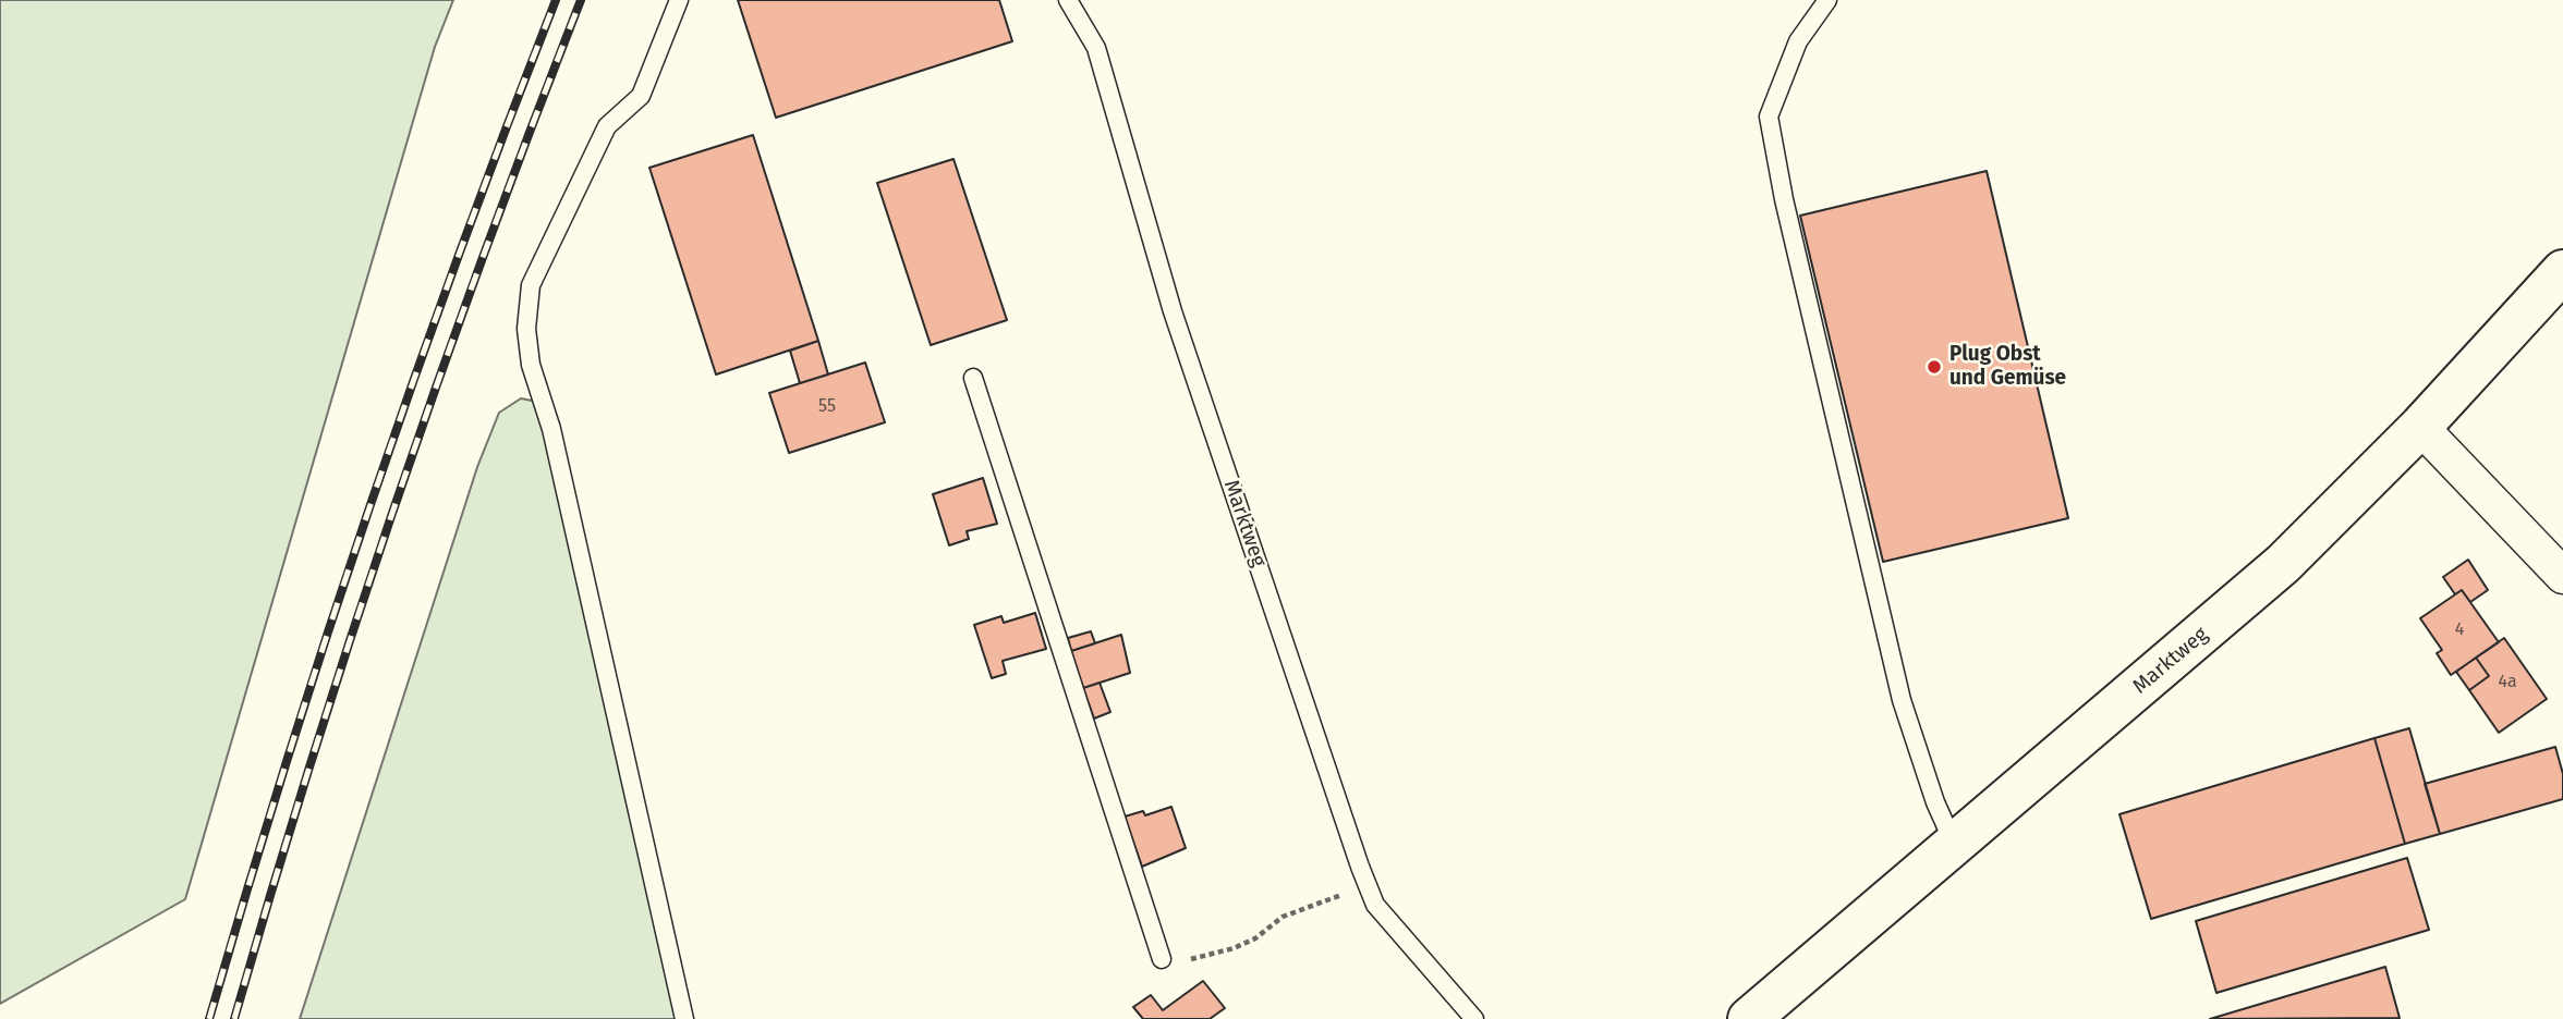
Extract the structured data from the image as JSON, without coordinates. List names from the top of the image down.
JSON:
{
  "streets": {
    "street": ["Marktweg"]
  },
  "places": ["Plug Obst und Gemüse"],
  "house_numbers": ["55", "4", "4a"]
}
